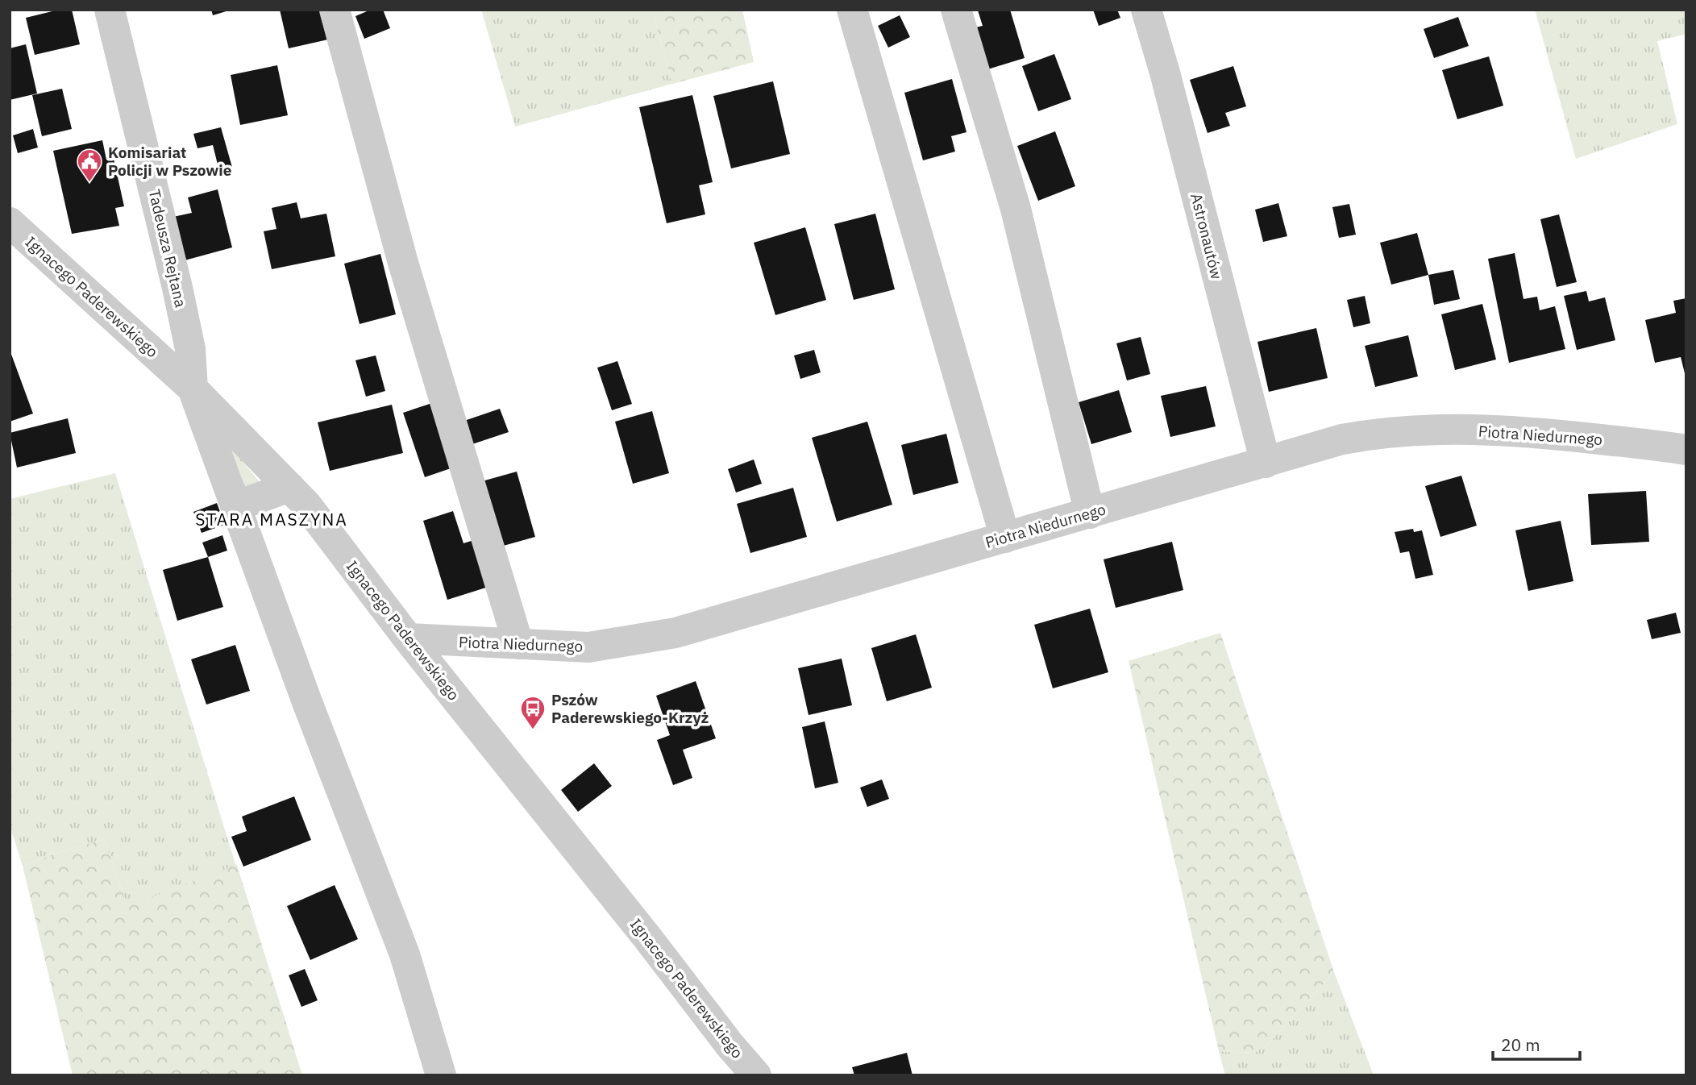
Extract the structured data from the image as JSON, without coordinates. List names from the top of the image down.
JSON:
{
  "streets": {
    "street": [
      "Astronautów",
      "Tadeusza Rejtana",
      "Ignacego Paderewskiego",
      "Piotra Niedurnego"
    ]
  },
  "crossings": [
    ["Astronautów", "Piotra Niedurnego"],
    ["Tadeusza Rejtana", "Ignacego Paderewskiego"],
    ["Ignacego Paderewskiego", "Piotra Niedurnego"]
  ],
  "districts": ["STARA MASZYNA"],
  "places": {
    "public building": ["Komisariat Policji w Pszowie"],
    "bus stop": ["Pszów Paderewskiego-Krzyż"]
  },
  "scale_bar": "20 m"
}
